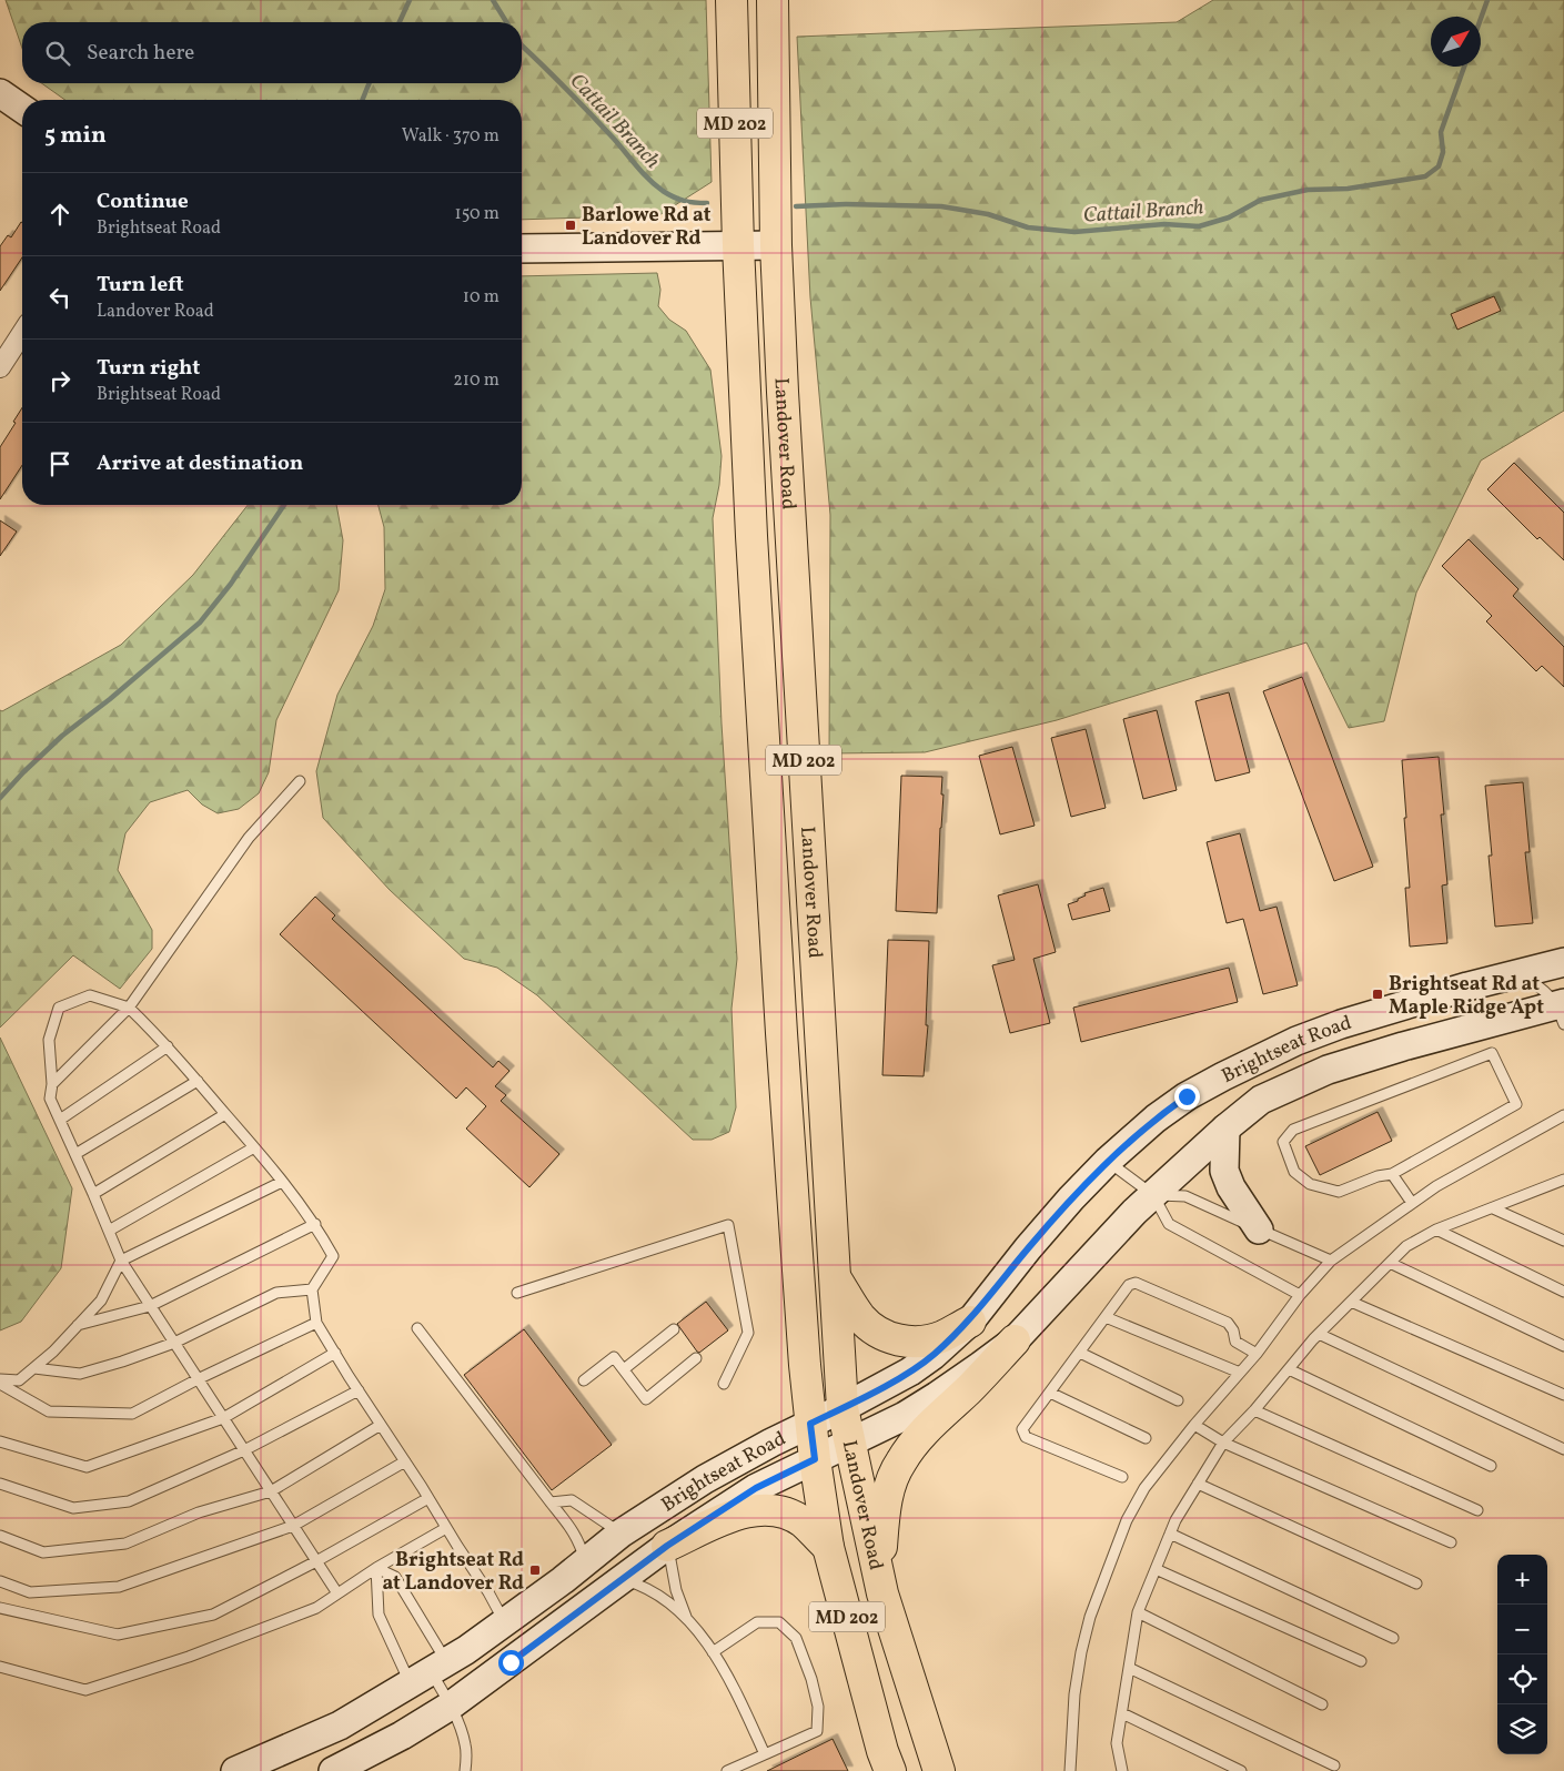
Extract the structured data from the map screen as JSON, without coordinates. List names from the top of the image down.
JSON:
{
  "streets": {
    "main road": ["MD 202", "Landover Road"],
    "street": ["Brightseat Road"]
  },
  "crossings": [
    ["Landover Road", "Brightseat Road"]
  ],
  "water": ["Cattail Branch"],
  "places": {
    "transit": ["Barlowe Rd at Landover Rd", "Brightseat Rd at Maple Ridge Apt", "Brightseat Rd at Landover Rd"]
  },
  "north": "top right",
  "page": {
    "search": "Search here",
    "heading": ["5 min", "Walk · 370 m"],
    "list": [
      ["Continue", "Brightseat Road", "150 m"],
      ["Turn left", "Landover Road", "10 m"],
      ["Turn right", "Brightseat Road", "210 m"],
      "Arrive at destination"
    ],
    "map_buttons": ["+", "−"]
  }
}
